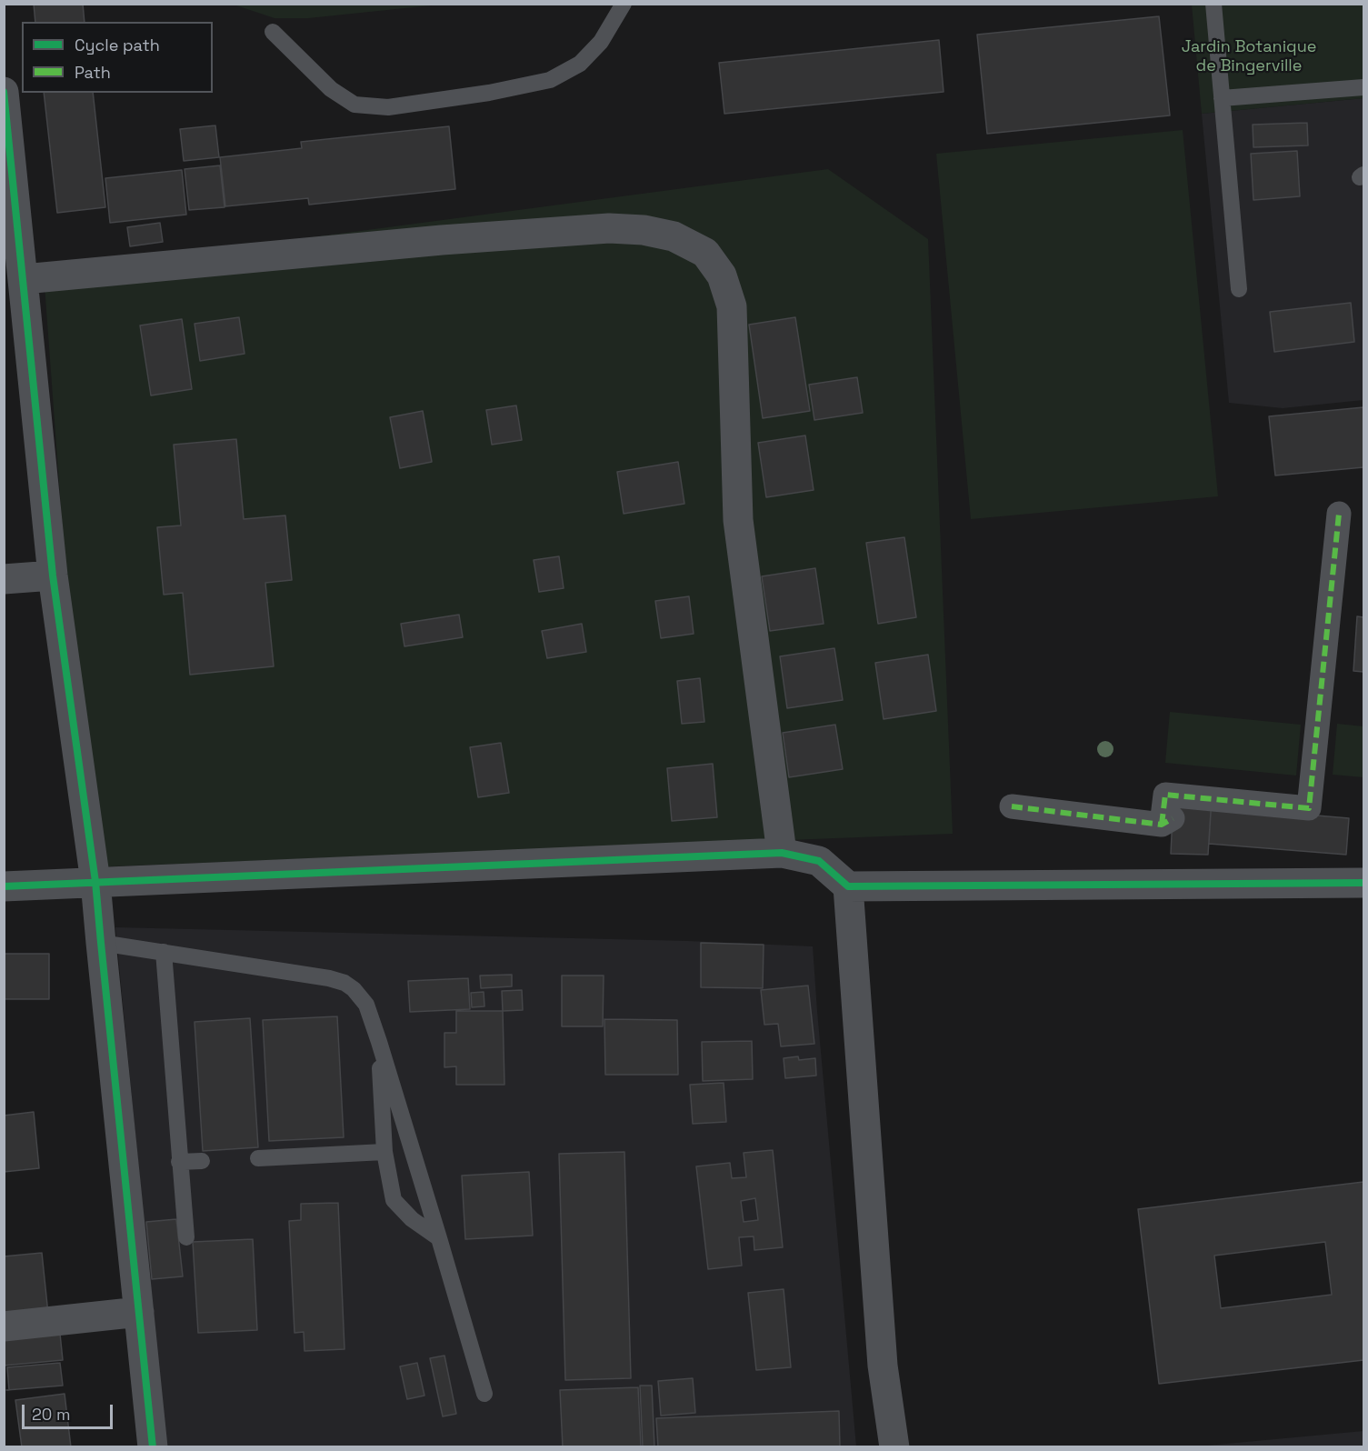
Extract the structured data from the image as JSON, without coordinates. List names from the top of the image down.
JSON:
{
  "parks": ["Jardin Botanique de Bingerville"],
  "legend": ["Cycle path", "Path"],
  "scale_bar": "20 m"
}
